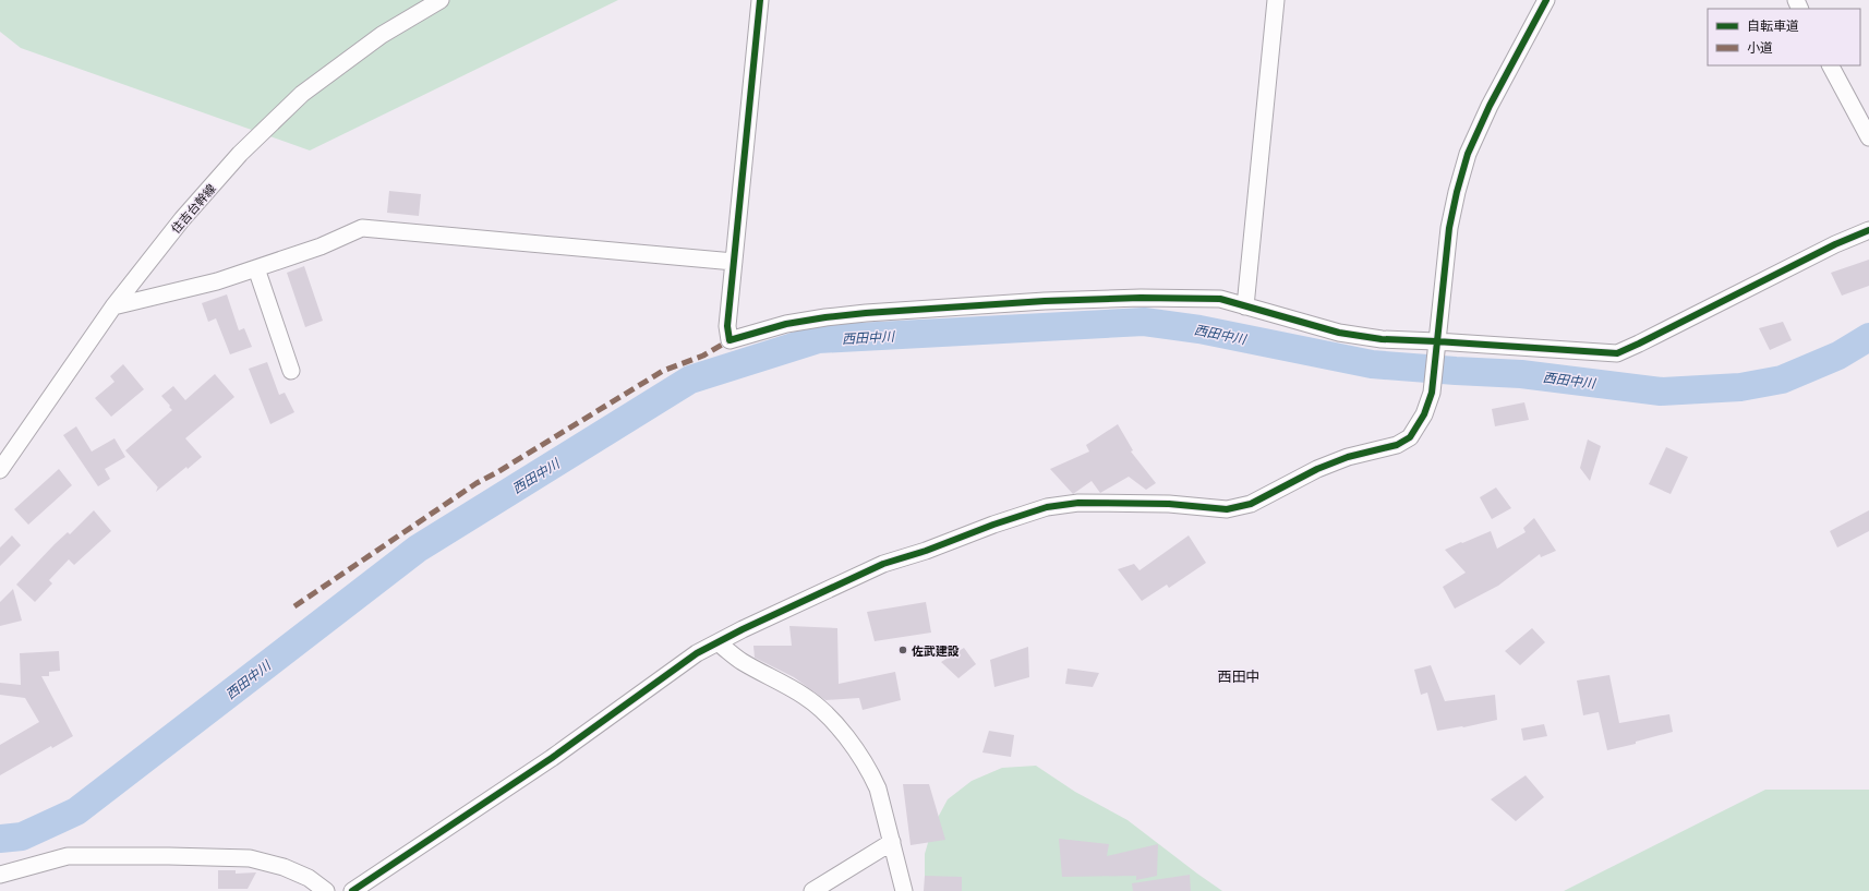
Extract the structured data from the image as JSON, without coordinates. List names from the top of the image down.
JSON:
{
  "streets": {
    "street": ["住吉台幹線"]
  },
  "districts": ["西田中"],
  "water": ["西田中川"],
  "places": ["佐武建設"],
  "legend": ["自転車道", "小道"]
}
